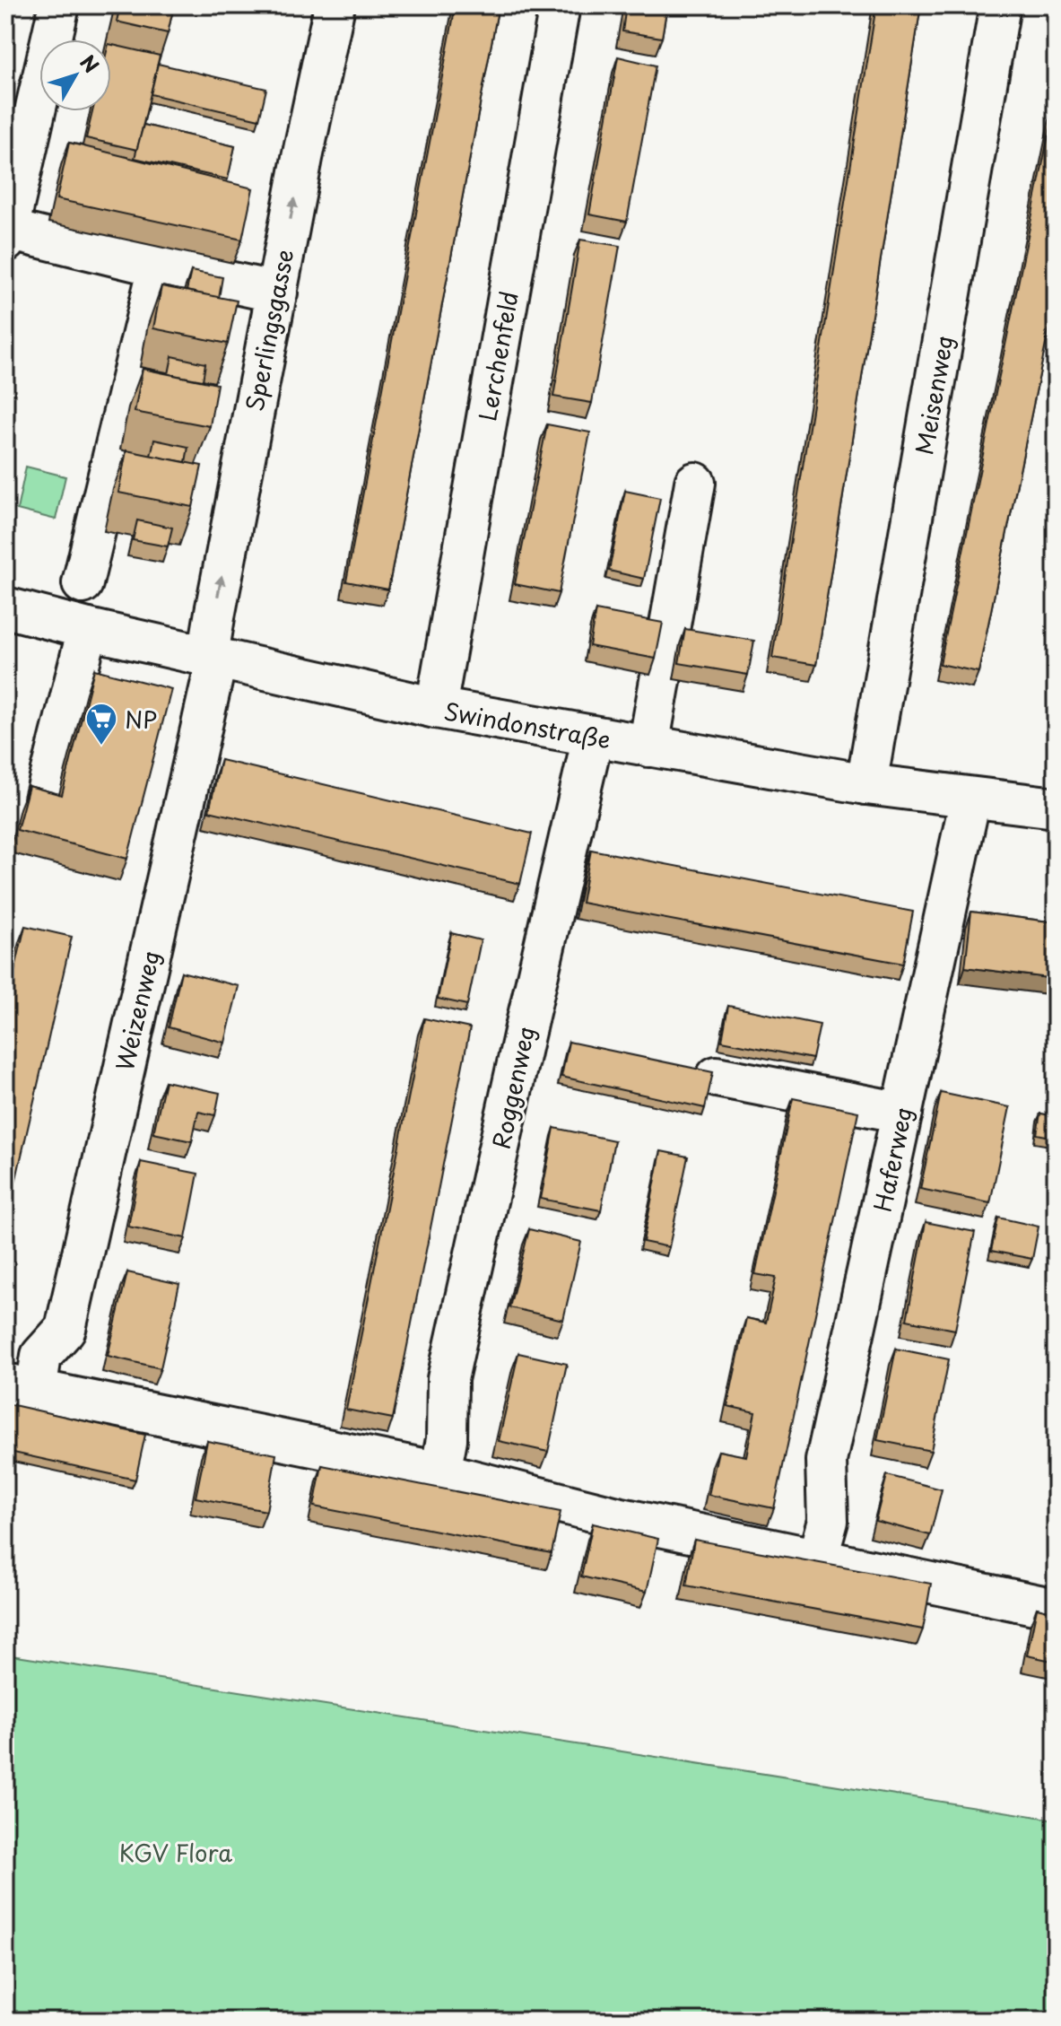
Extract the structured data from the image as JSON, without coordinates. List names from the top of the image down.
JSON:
{
  "streets": {
    "street": [
      "Sperlingsgasse",
      "Lerchenfeld",
      "Meisenweg",
      "Swindonstraße",
      "Weizenweg",
      "Roggenweg",
      "Haferweg"
    ]
  },
  "crossings": [
    ["Sperlingsgasse", "Swindonstraße"],
    ["Sperlingsgasse", "Weizenweg"],
    ["Lerchenfeld", "Swindonstraße"],
    ["Meisenweg", "Swindonstraße"],
    ["Swindonstraße", "Weizenweg"],
    ["Swindonstraße", "Roggenweg"],
    ["Swindonstraße", "Haferweg"]
  ],
  "parks": ["KGV Flora"],
  "places": {
    "supermarket": ["NP"]
  },
  "north": "top right"
}
